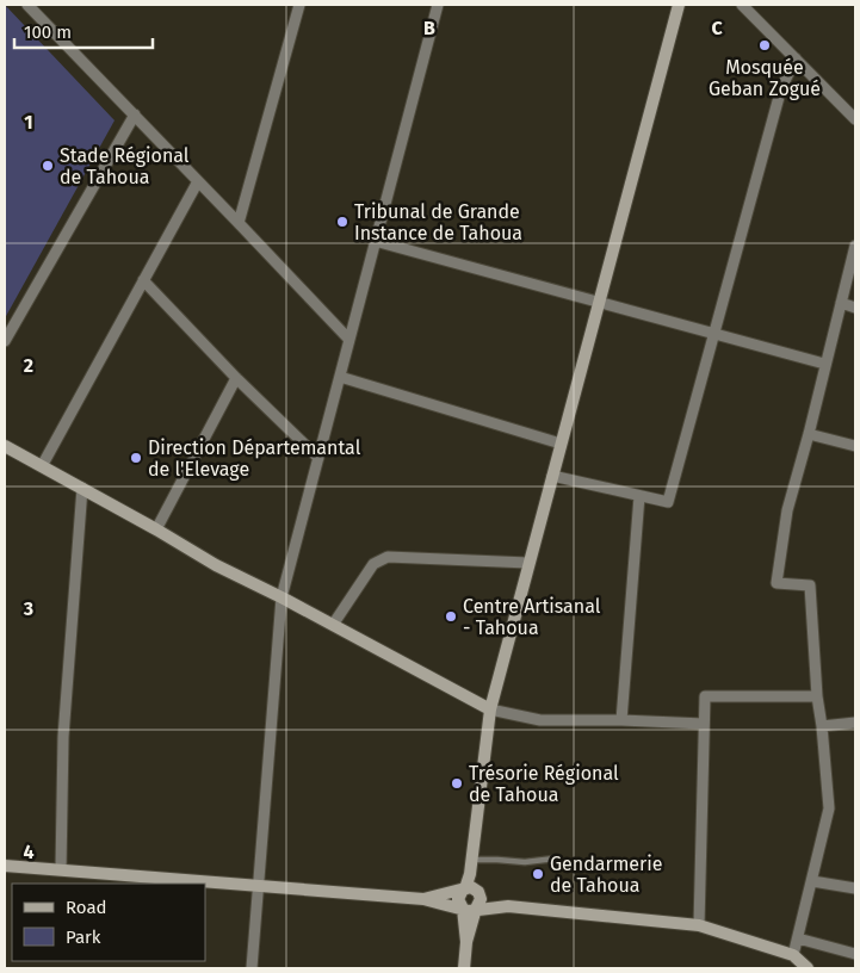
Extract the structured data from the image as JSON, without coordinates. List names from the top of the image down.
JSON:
{
  "places": [
    "Mosquée Geban Zogué",
    "Stade Régional de Tahoua",
    "Tribunal de Grande Instance de Tahoua",
    "Direction Départemantal de l'Elevage",
    "Centre Artisanal - Tahoua",
    "Trésorie Régional de Tahoua",
    "Gendarmerie de Tahoua"
  ],
  "legend": ["Road", "Park"],
  "scale_bar": "100 m",
  "grid": {
    "columns": ["B", "C"],
    "rows": [
      "1",
      "2",
      "3",
      "4"
    ]
  }
}
